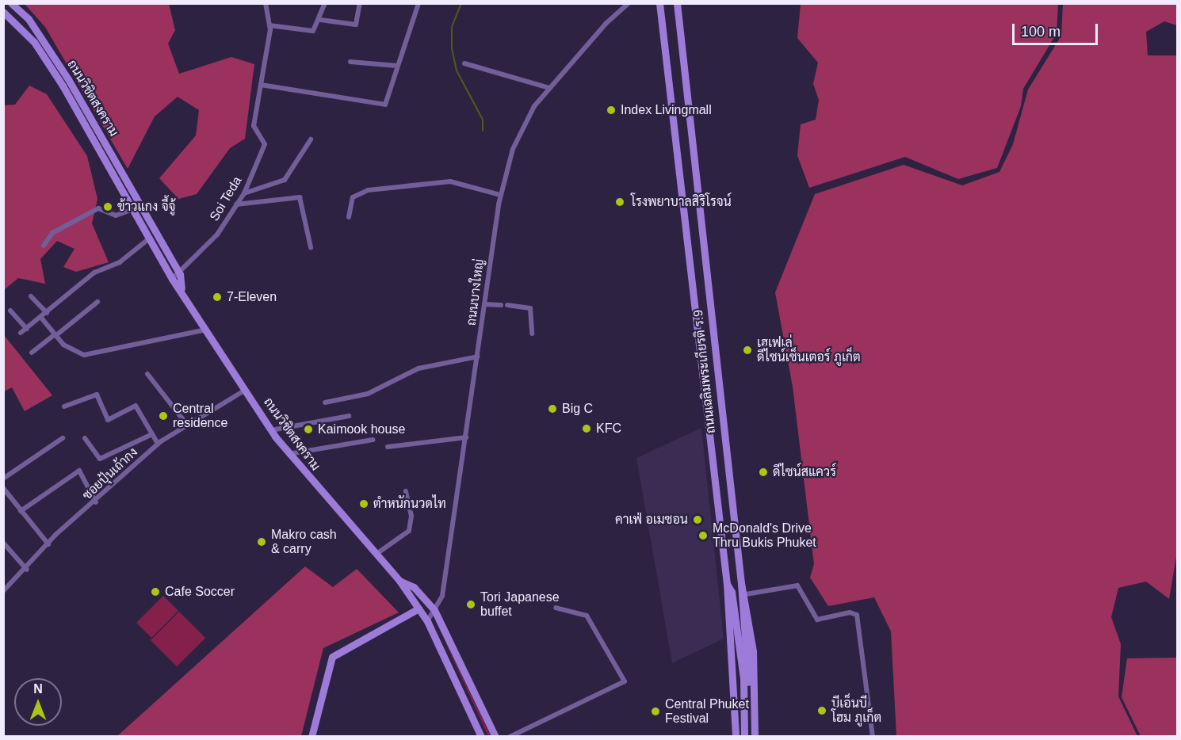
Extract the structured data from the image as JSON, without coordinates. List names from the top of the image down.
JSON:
{
  "streets": {
    "main road": ["ถนนวิชิตสงคราม", "ถนนเฉลิมพระเกียรติ ร.9"],
    "street": ["Soi Teda", "ถนนบางใหญ่", "ซอยปุ้นเถ้ากง"]
  },
  "crossings": [
    ["ถนนวิชิตสงคราม", "Soi Teda"],
    ["ถนนวิชิตสงคราม", "ถนนบางใหญ่"],
    ["ถนนวิชิตสงคราม", "ซอยปุ้นเถ้ากง"]
  ],
  "places": [
    "Index Livingmall",
    "โรงพยาบาลสิริโรจน์",
    "ข้าวแกง จี้จู้",
    "7-Eleven",
    "เฮเฟเล่ ดีไซน์เซ็นเตอร์ ภูเก็ต",
    "Big C",
    "Central residence",
    "KFC",
    "Kaimook house",
    "ดีไซน์สแควร์",
    "ตำหนักนวดไท",
    "คาเฟ่ อเมซอน",
    "McDonald's Drive Thru Bukis Phuket",
    "Makro cash & carry",
    "Cafe Soccer",
    "Tori Japanese buffet",
    "บีเอ็นบี โฮม ภูเก็ต",
    "Central Phuket Festival"
  ],
  "scale_bar": "100 m",
  "north": "top"
}
